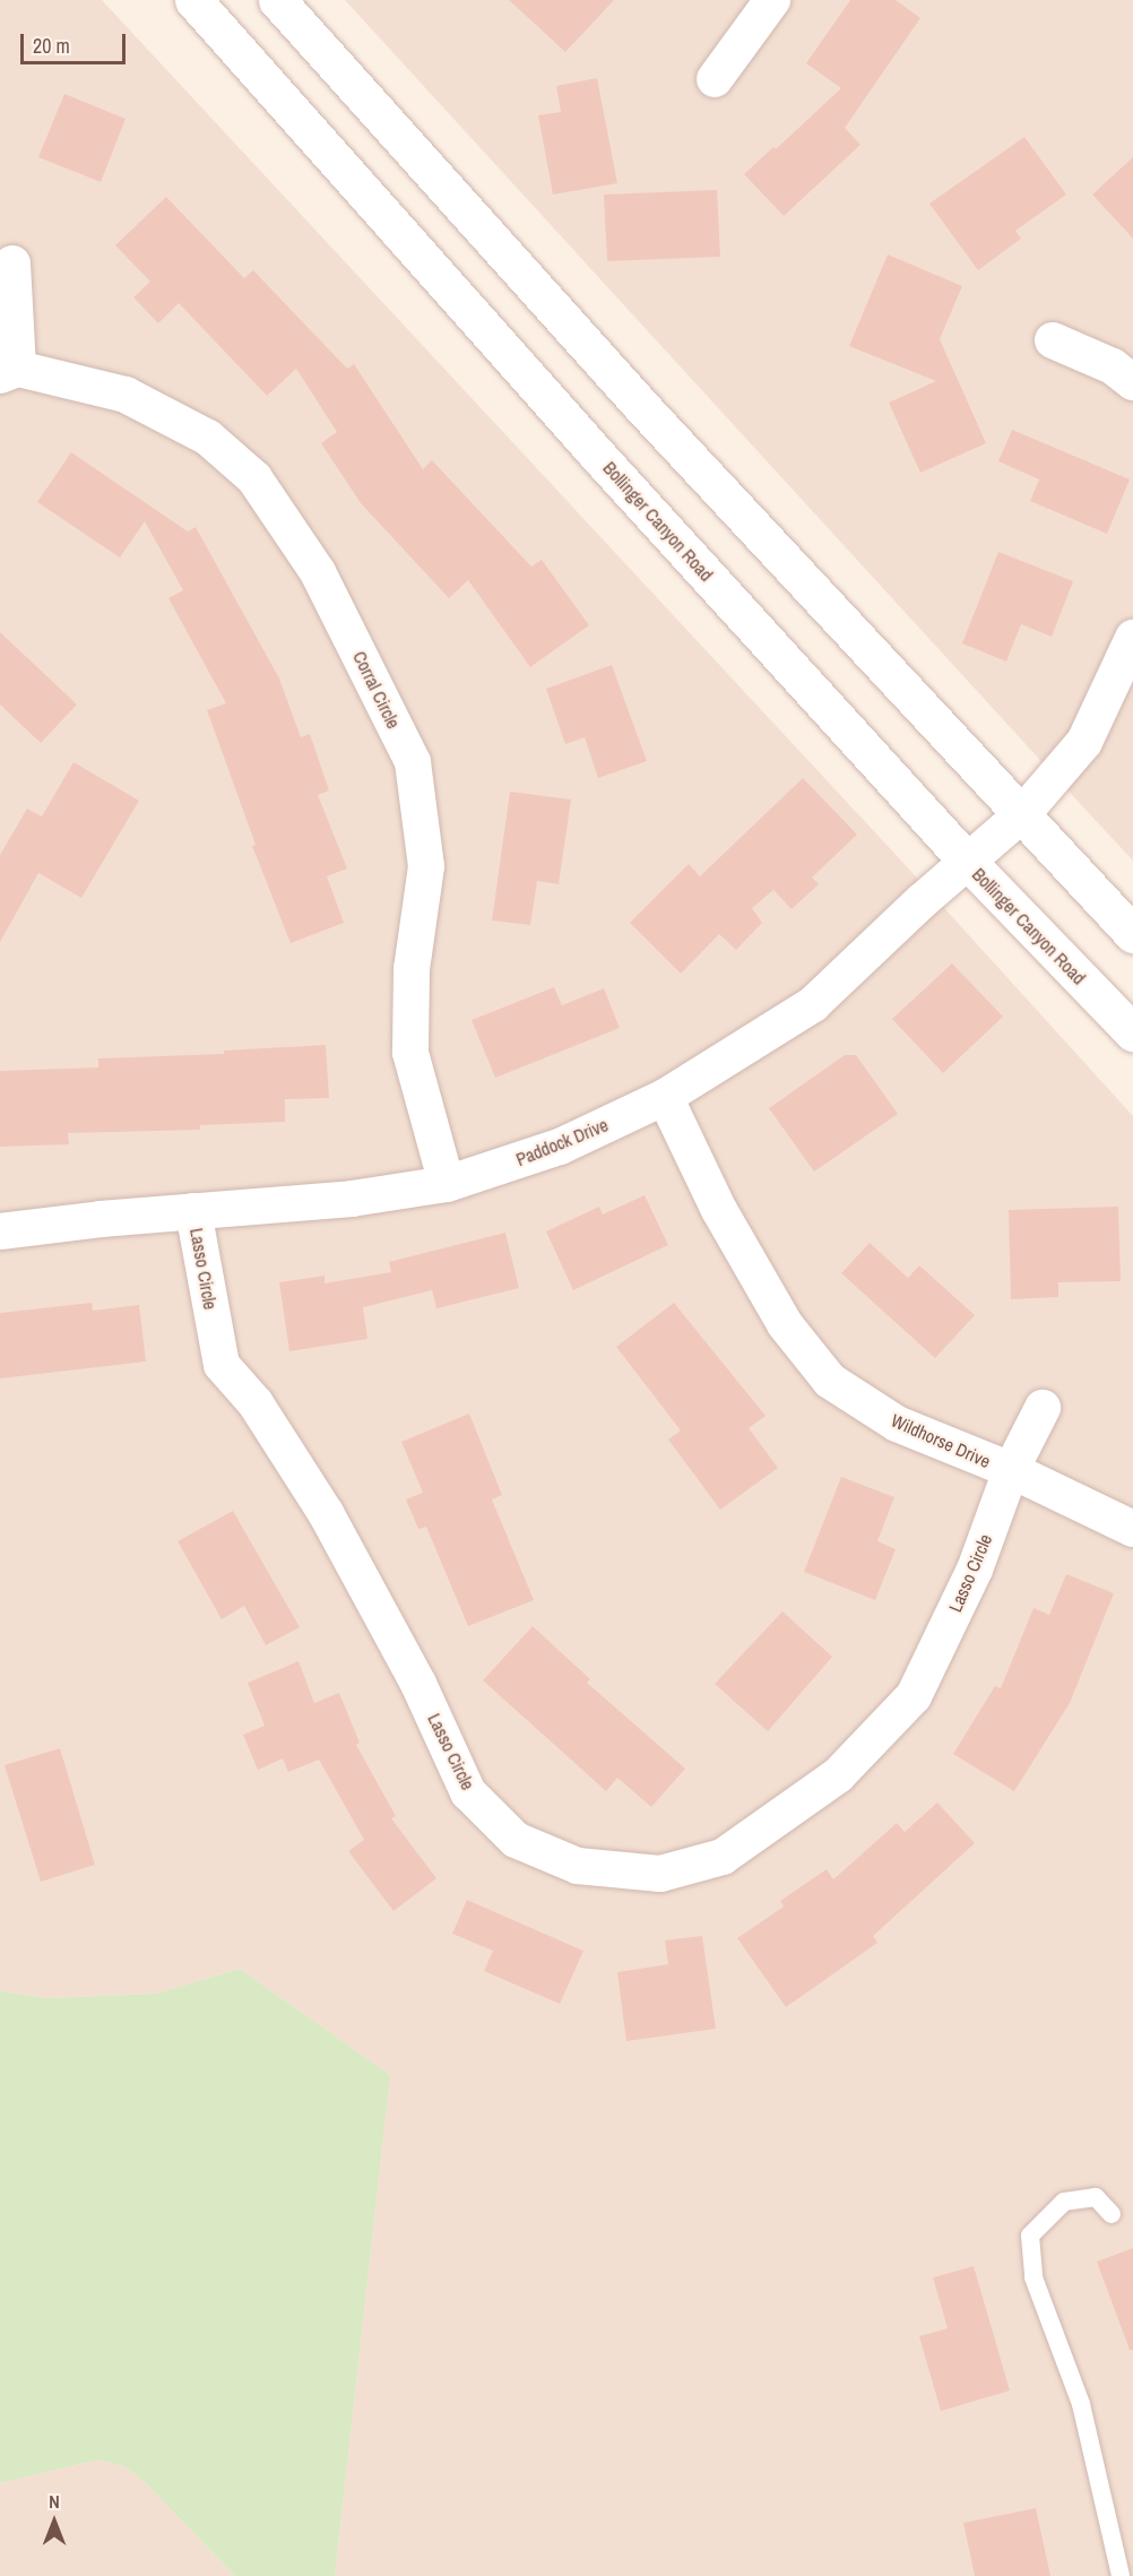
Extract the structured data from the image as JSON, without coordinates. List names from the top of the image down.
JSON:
{
  "streets": {
    "main road": ["Bollinger Canyon Road"],
    "street": [
      "Corral Circle",
      "Paddock Drive",
      "Lasso Circle",
      "Wildhorse Drive"
    ]
  },
  "crossings": [
    ["Bollinger Canyon Road", "Paddock Drive"],
    ["Corral Circle", "Paddock Drive"],
    ["Paddock Drive", "Lasso Circle"],
    ["Paddock Drive", "Wildhorse Drive"],
    ["Lasso Circle", "Wildhorse Drive"]
  ],
  "scale_bar": "20 m",
  "north": "top"
}
